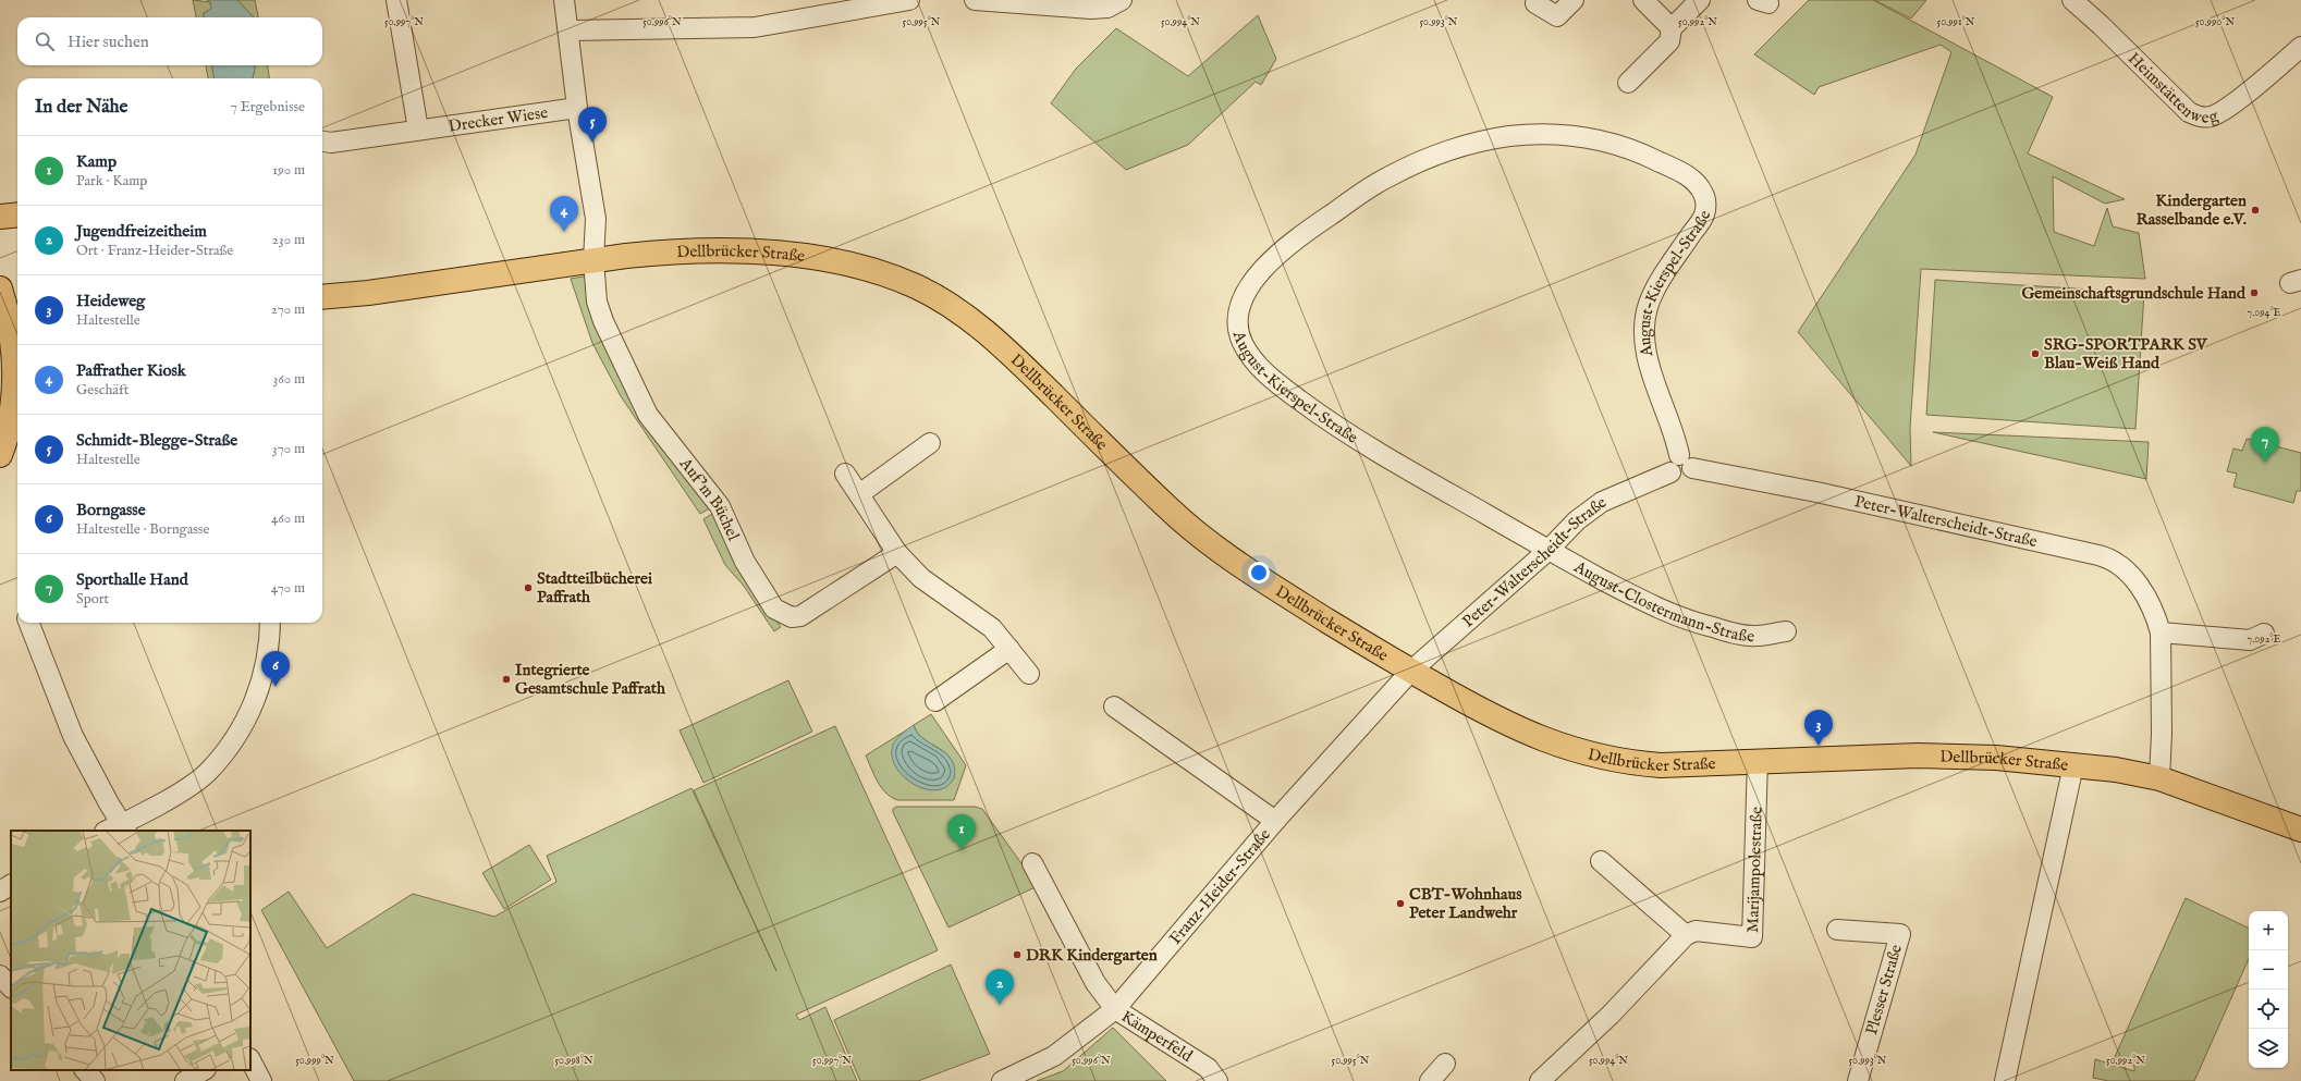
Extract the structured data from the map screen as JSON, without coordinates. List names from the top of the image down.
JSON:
{
  "streets": {
    "main road": ["Dellbrücker Straße"],
    "street": [
      "Heimstättenweg",
      "Drecker Wiese",
      "August-Kierspel-Straße",
      "Auf'm Büchel",
      "Peter-Walterscheidt-Straße",
      "August-Clostermann-Straße",
      "Marijampolestraße",
      "Franz-Heider-Straße",
      "Plesser Straße",
      "Kämperfeld"
    ]
  },
  "crossings": [
    ["Drecker Wiese", "Auf'm Büchel"],
    ["Dellbrücker Straße", "Auf'm Büchel"],
    ["Dellbrücker Straße", "Peter-Walterscheidt-Straße"],
    ["Dellbrücker Straße", "Marijampolestraße"],
    ["Dellbrücker Straße", "Franz-Heider-Straße"],
    ["August-Kierspel-Straße", "Peter-Walterscheidt-Straße"],
    ["August-Kierspel-Straße", "August-Clostermann-Straße"],
    ["Peter-Walterscheidt-Straße", "August-Clostermann-Straße"],
    ["Peter-Walterscheidt-Straße", "Franz-Heider-Straße"],
    ["Franz-Heider-Straße", "Kämperfeld"]
  ],
  "places": [
    "Kindergarten Rasselbande e.V.",
    "Gemeinschaftsgrundschule Hand",
    "SRG-SPORTPARK SV Blau-Weiß Hand",
    "Stadtteilbücherei Paffrath",
    "Integrierte Gesamtschule Paffrath",
    "CBT-Wohnhaus Peter Landwehr",
    "DRK Kindergarten"
  ],
  "page": {
    "search": "Hier suchen",
    "heading": ["In der Nähe", "7 Ergebnisse"],
    "pins": [
      "5",
      "4",
      "7",
      "6",
      "3",
      "1",
      "2"
    ],
    "list": [
      {
        "mark": "1",
        "name": "Kamp",
        "note": "Park · Kamp",
        "value": "190 m"
      },
      {
        "mark": "2",
        "name": "Jugendfreizeitheim",
        "note": "Ort · Franz-Heider-Straße",
        "value": "230 m"
      },
      {
        "mark": "3",
        "name": "Heideweg",
        "note": "Haltestelle",
        "value": "270 m"
      },
      {
        "mark": "4",
        "name": "Paffrather Kiosk",
        "note": "Geschäft",
        "value": "360 m"
      },
      {
        "mark": "5",
        "name": "Schmidt-Blegge-Straße",
        "note": "Haltestelle",
        "value": "370 m"
      },
      {
        "mark": "6",
        "name": "Borngasse",
        "note": "Haltestelle · Borngasse",
        "value": "460 m"
      },
      {
        "mark": "7",
        "name": "Sporthalle Hand",
        "note": "Sport",
        "value": "470 m"
      }
    ],
    "map_buttons": ["+", "−"]
  },
  "coordinates": [
    "50.994°N",
    "50.993°N",
    "50.992°N",
    "50.991°N",
    "50.990°N",
    "50.997°N",
    "50.996°N",
    "50.995°N",
    "7.094°E",
    "7.092°E",
    "50.999°N",
    "50.998°N"
  ]
}
